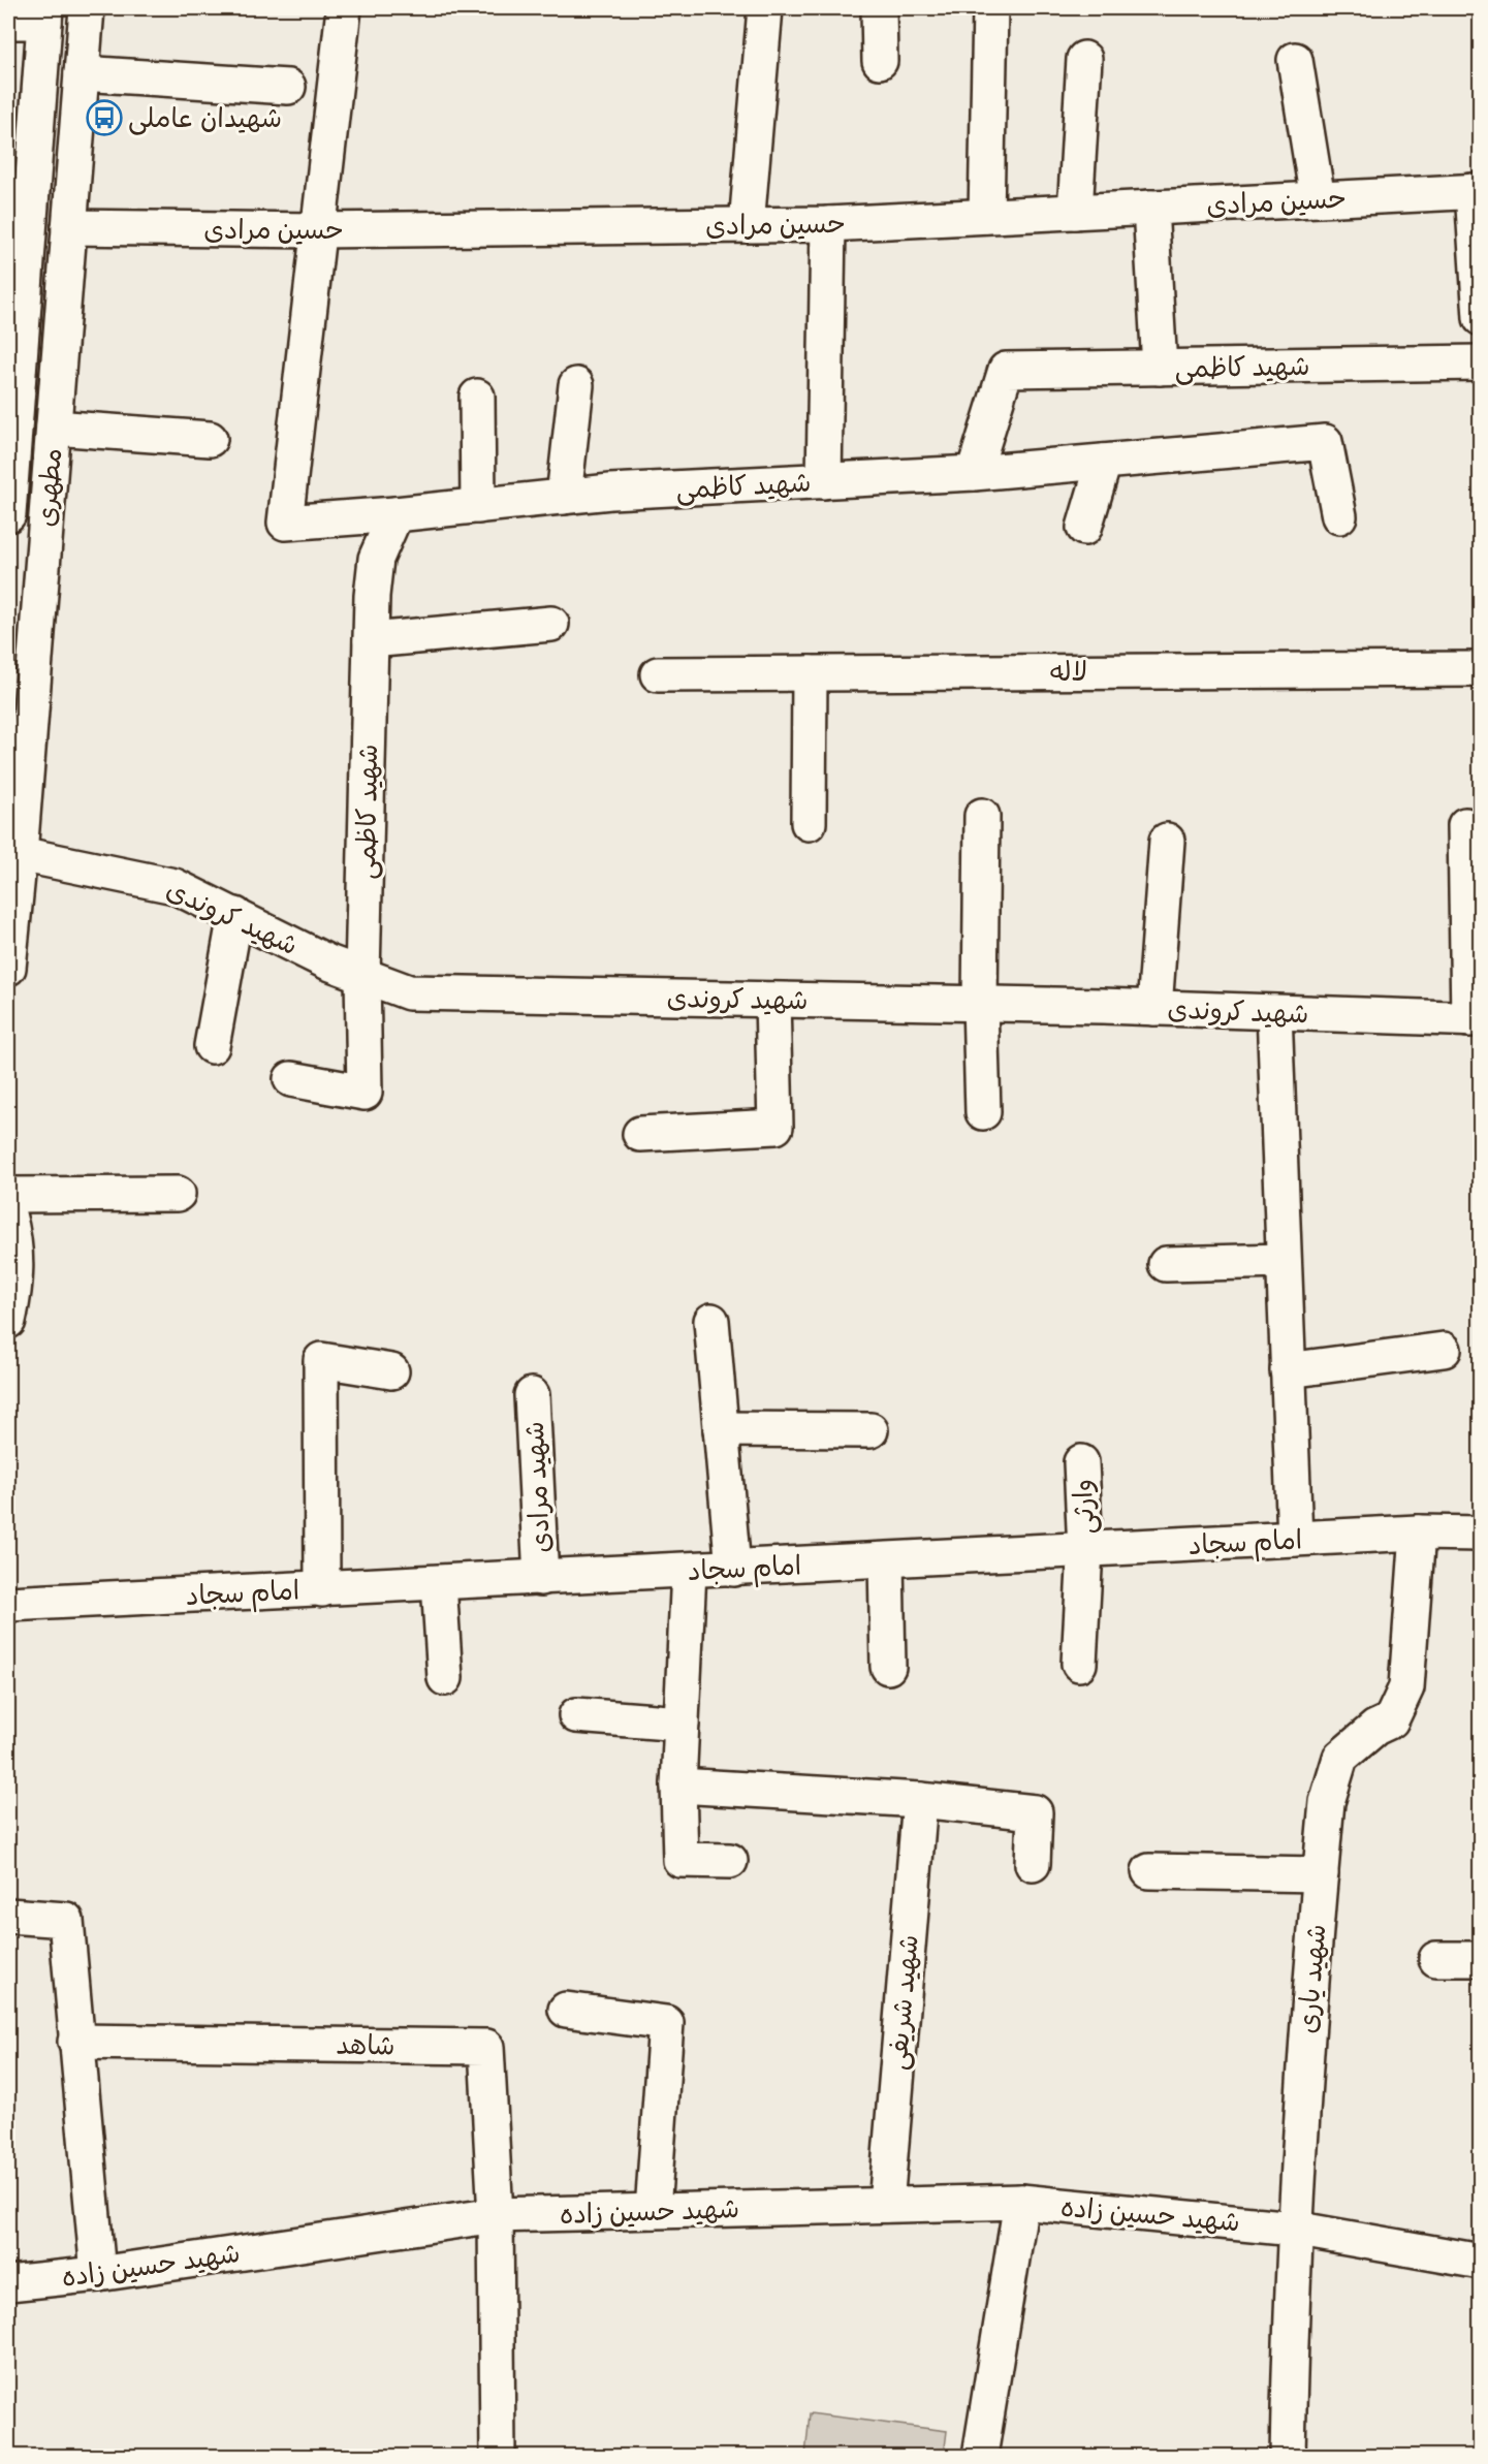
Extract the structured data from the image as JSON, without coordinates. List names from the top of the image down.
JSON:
{
  "streets": {
    "street": [
      "حسین مرادی",
      "شهید کاظمی",
      "مطهری",
      "لاله",
      "شهید کروندی",
      "شهید مرادی",
      "وارثی",
      "امام سجاد",
      "شهید یاری",
      "شهید شریفی",
      "شاهد",
      "شهید حسین زاده"
    ]
  },
  "crossings": [
    ["حسین مرادی", "مطهری"],
    ["شهید کاظمی", "شهید کروندی"],
    ["مطهری", "شهید کروندی"],
    ["شهید مرادی", "امام سجاد"],
    ["وارثی", "امام سجاد"],
    ["امام سجاد", "شهید یاری"],
    ["شهید یاری", "شهید حسین زاده"],
    ["شهید شریفی", "شهید حسین زاده"],
    ["شاهد", "شهید حسین زاده"]
  ],
  "places": {
    "bus stop": ["شهیدان عاملی"]
  }
}
